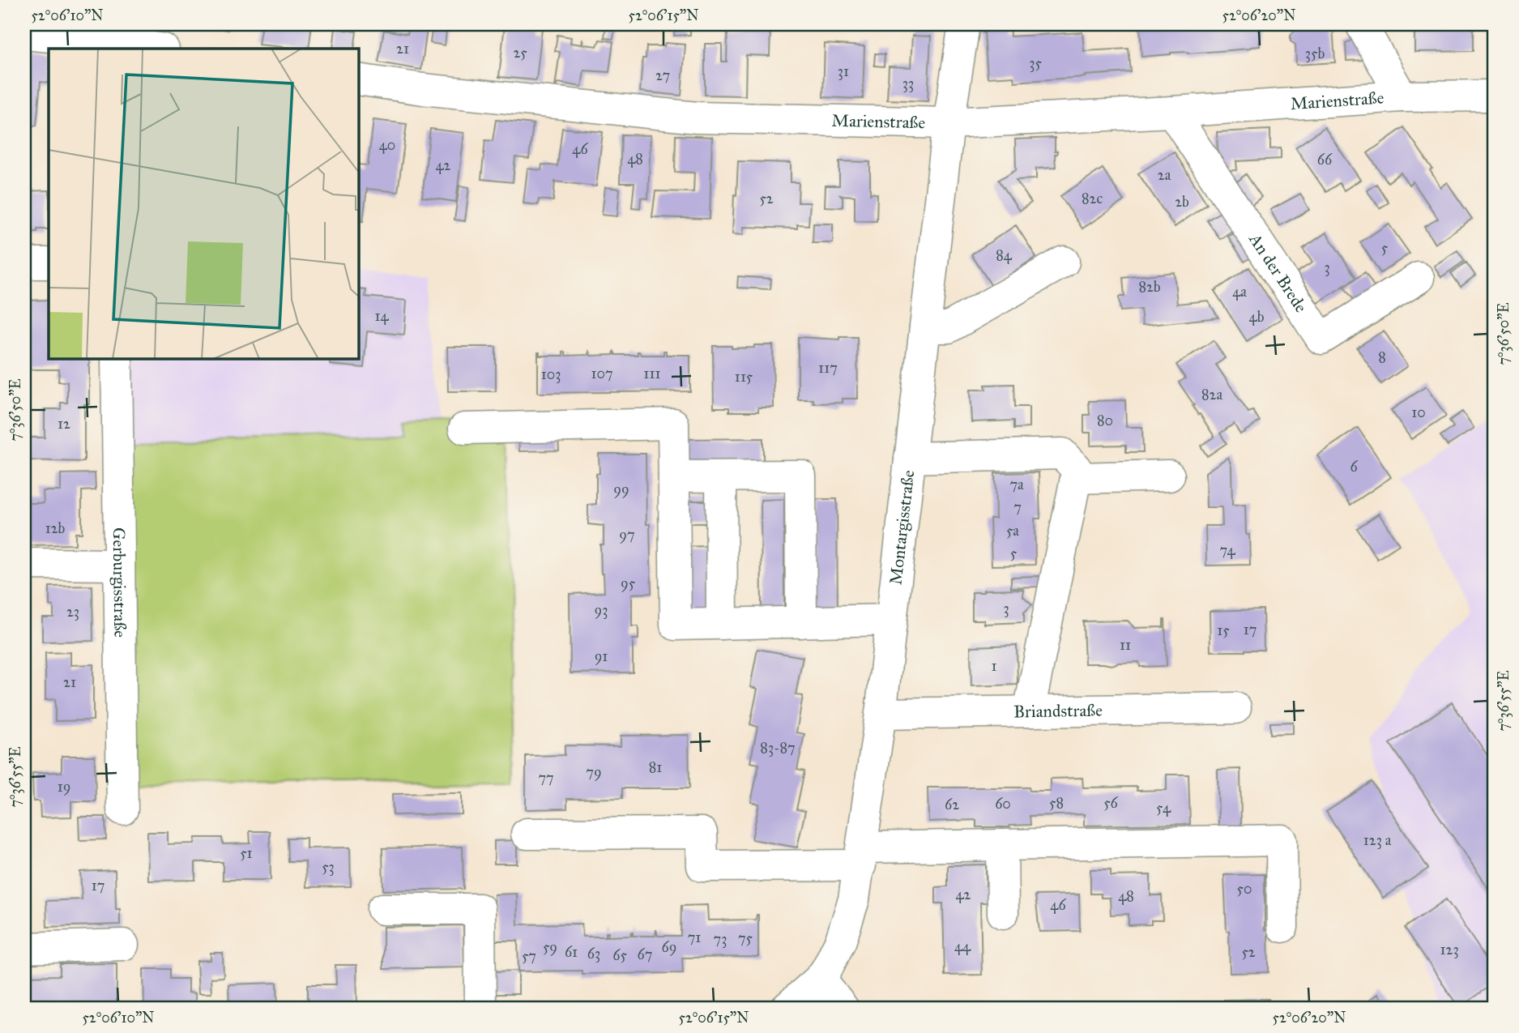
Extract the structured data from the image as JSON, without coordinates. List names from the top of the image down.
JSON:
{
  "streets": {
    "street": [
      "Marienstraße",
      "An der Brede",
      "Montargisstraße",
      "Gerburgisstraße",
      "Briandstraße"
    ]
  },
  "crossings": [
    ["Marienstraße", "An der Brede"],
    ["Marienstraße", "Montargisstraße"],
    ["Montargisstraße", "Briandstraße"]
  ],
  "house_numbers": [
    "21",
    "25",
    "35b",
    "35",
    "31",
    "27",
    "33",
    "40",
    "46",
    "48",
    "66",
    "42",
    "2a",
    "52",
    "82c",
    "2b",
    "5",
    "84",
    "3",
    "82b",
    "4a",
    "14",
    "4b",
    "8",
    "117",
    "107",
    "111",
    "103",
    "115",
    "82a",
    "10",
    "80",
    "12",
    "6",
    "7a",
    "99",
    "7",
    "12b",
    "5a",
    "97",
    "74",
    "5",
    "95",
    "3",
    "93",
    "23",
    "17",
    "15",
    "11",
    "91",
    "1",
    "21",
    "83-87",
    "81",
    "79",
    "77",
    "19",
    "58",
    "56",
    "60",
    "62",
    "54",
    "123 a",
    "51",
    "53",
    "17",
    "50",
    "42",
    "48",
    "46",
    "71",
    "75",
    "73",
    "44",
    "59",
    "69",
    "123",
    "61",
    "52",
    "63",
    "67",
    "65",
    "57"
  ],
  "coordinates": [
    "52°06'10\"N",
    "52°06'15\"N",
    "52°06'20\"N",
    "7°36'50\"E",
    "7°36'55\"E"
  ]
}
